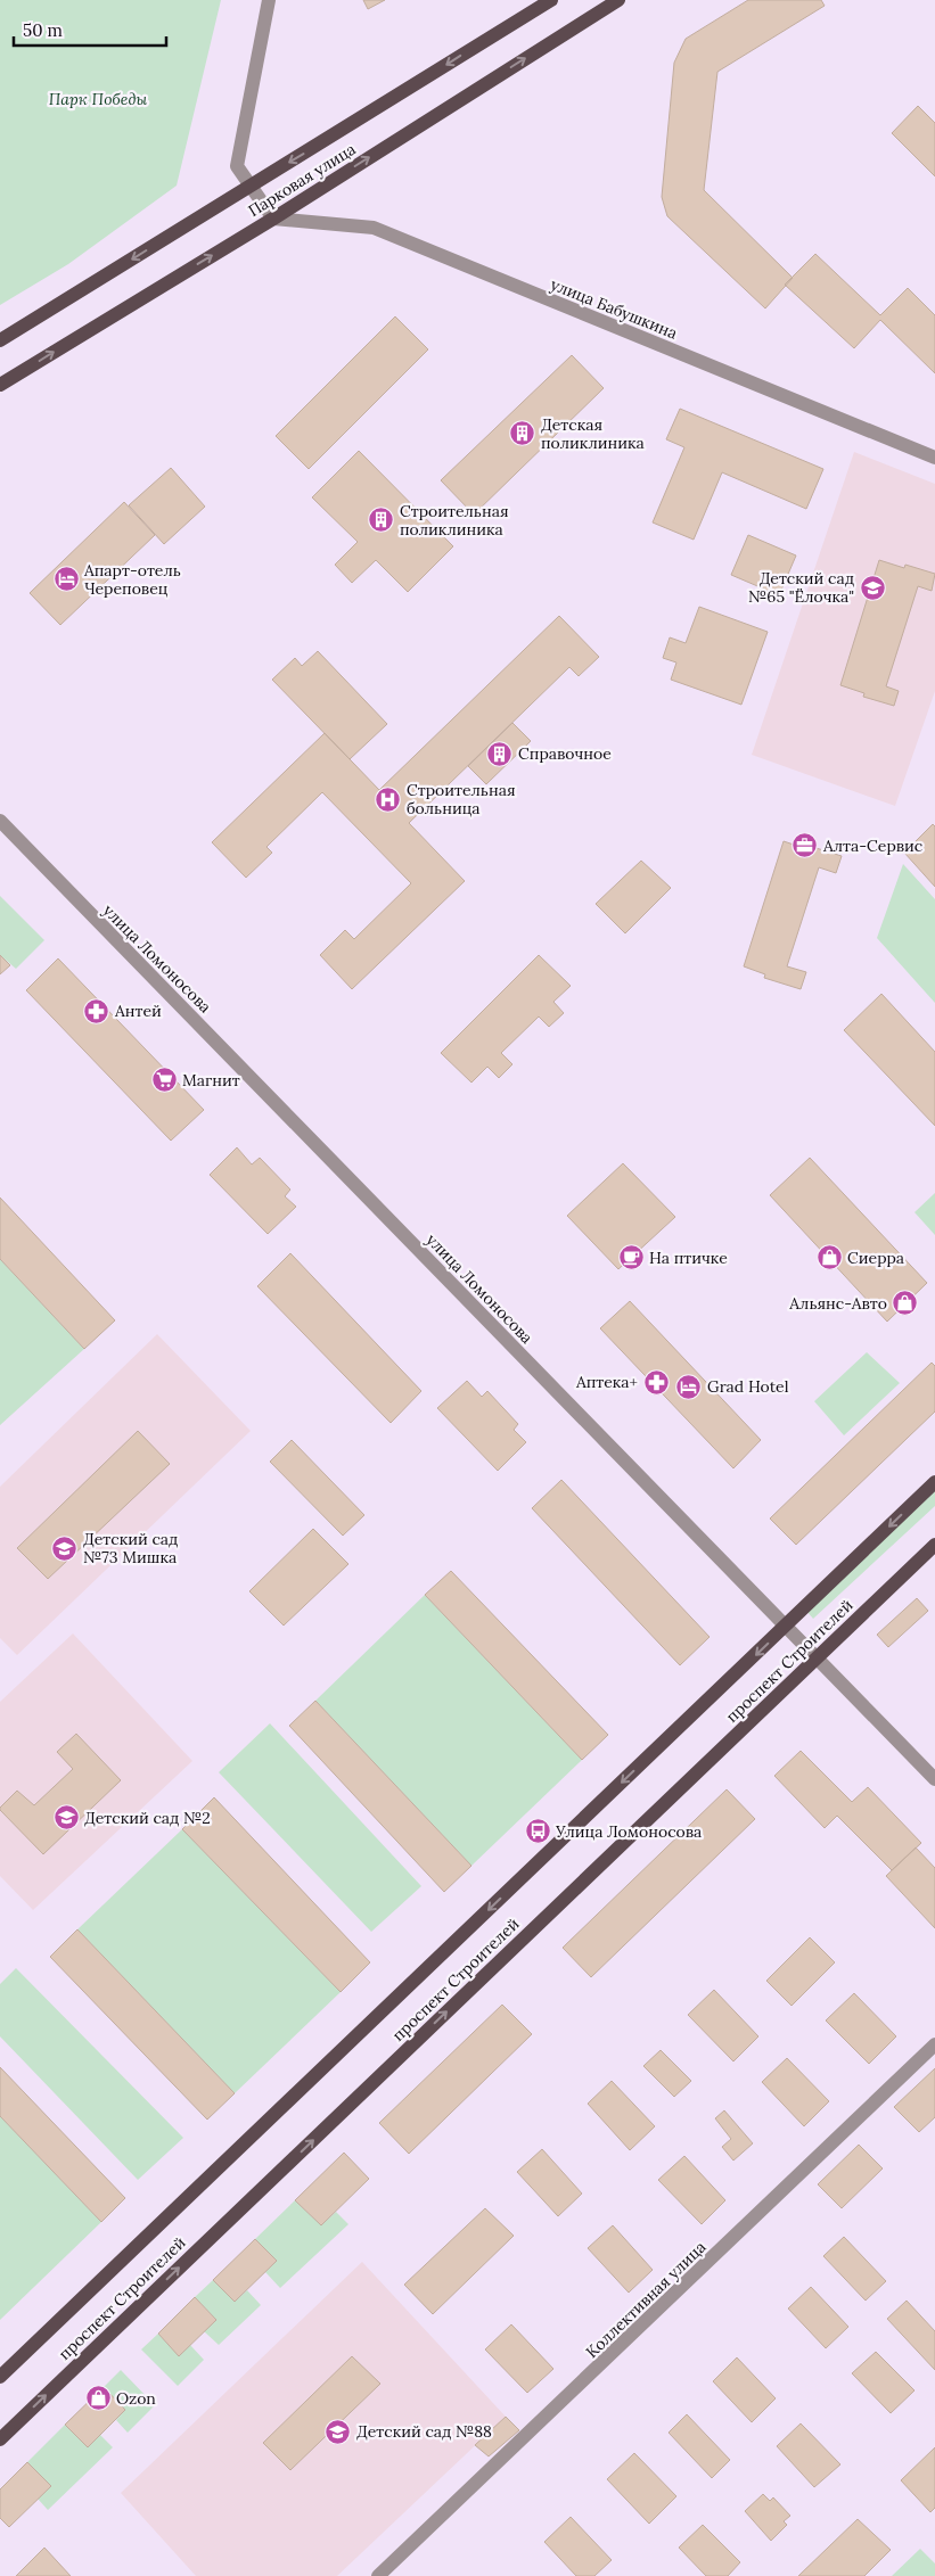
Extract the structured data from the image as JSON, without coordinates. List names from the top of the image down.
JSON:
{
  "streets": {
    "main road": ["Парковая улица", "проспект Строителей"],
    "street": ["улица Бабушкина", "улица Ломоносова", "Коллективная улица"]
  },
  "crossings": [
    ["Парковая улица", "улица Бабушкина"],
    ["улица Ломоносова", "проспект Строителей"]
  ],
  "parks": ["Парк Победы"],
  "places": {
    "building": ["Детская поликлиника", "Строительная поликлиника", "Справочное"],
    "hotel": ["Апарт-отель Череповец", "Grad Hotel"],
    "school or university": [
      "Детский сад №65 \"Ёлочка\"",
      "Детский сад №73 Мишка",
      "Детский сад №2",
      "Детский сад №88"
    ],
    "hospital": ["Строительная больница"],
    "office": ["Алта-Сервис"],
    "pharmacy": ["Антей", "Аптека+"],
    "supermarket": ["Магнит"],
    "cafe": ["На птичке"],
    "shop": ["Сиерра", "Альянс-Авто", "Ozon"],
    "bus stop": ["Улица Ломоносова"]
  },
  "scale_bar": "50 m"
}
